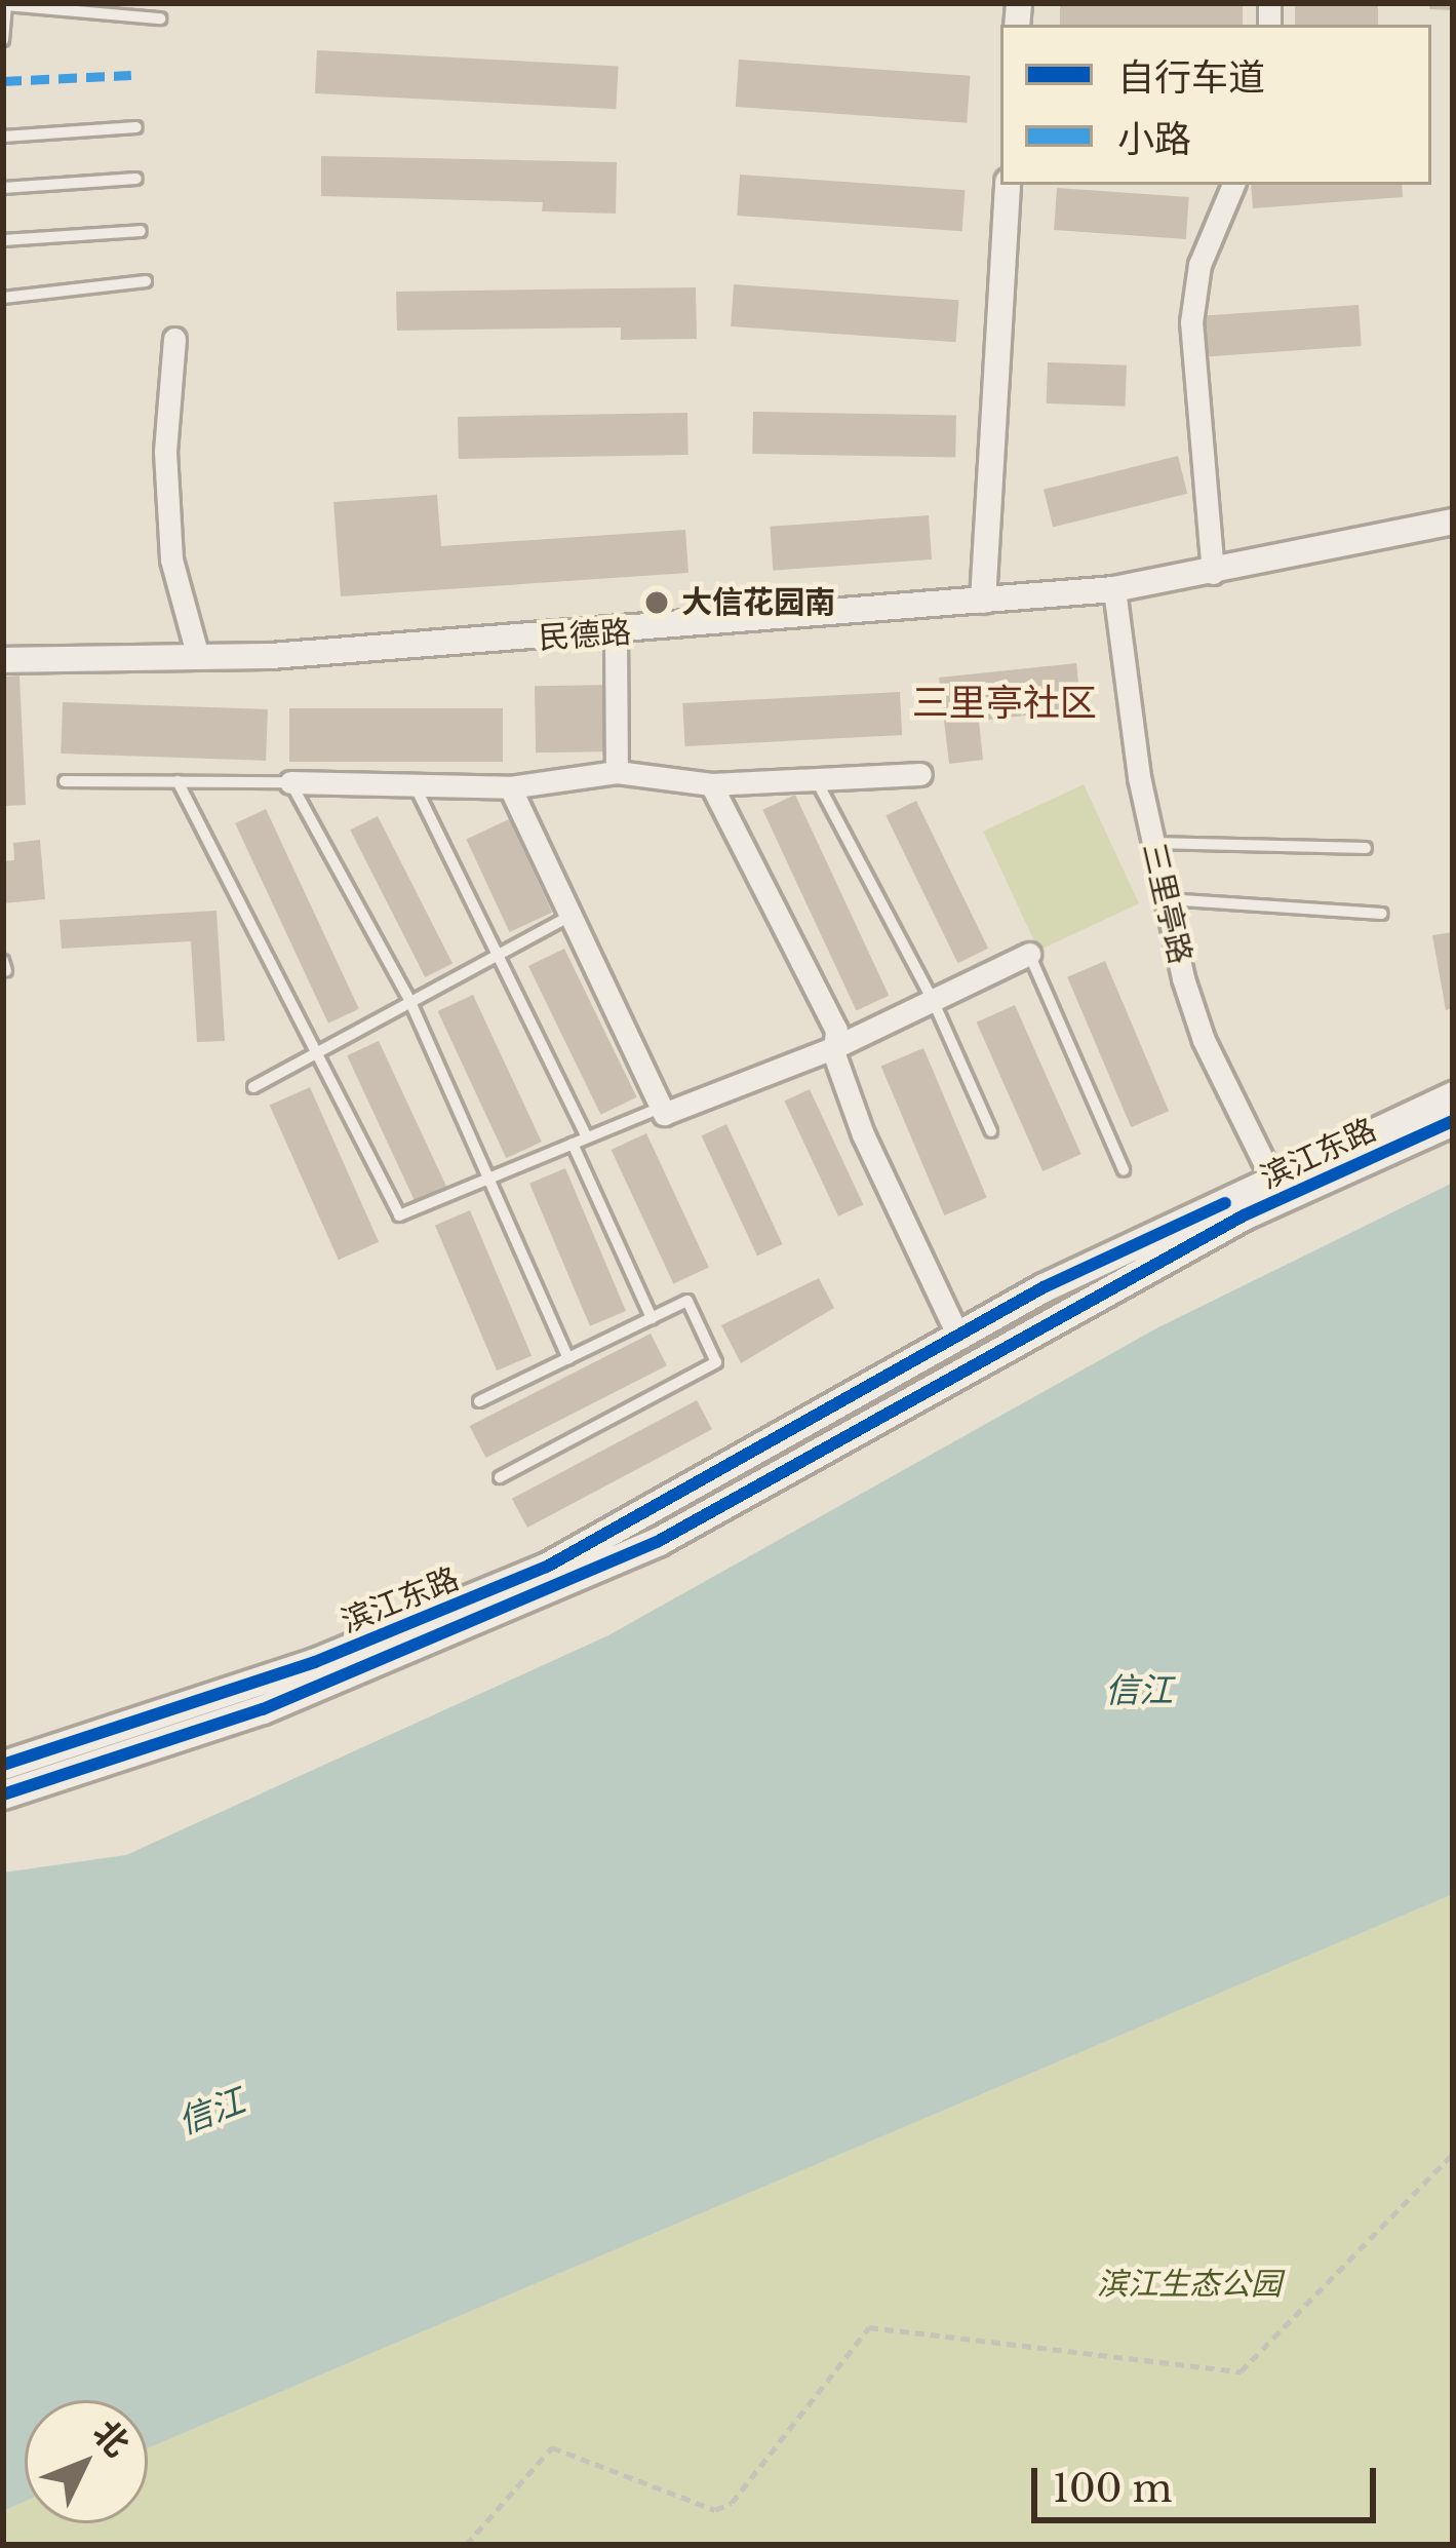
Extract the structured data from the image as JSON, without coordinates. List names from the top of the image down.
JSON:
{
  "streets": {
    "main road": ["滨江东路"],
    "street": ["民德路", "三里亭路"]
  },
  "crossings": [
    ["民德路", "三里亭路"],
    ["三里亭路", "滨江东路"]
  ],
  "districts": ["三里亭社区"],
  "water": ["信江"],
  "parks": ["滨江生态公园"],
  "places": ["大信花园南"],
  "legend": ["自行车道", "小路"],
  "scale_bar": "100 m",
  "north": "top right"
}
